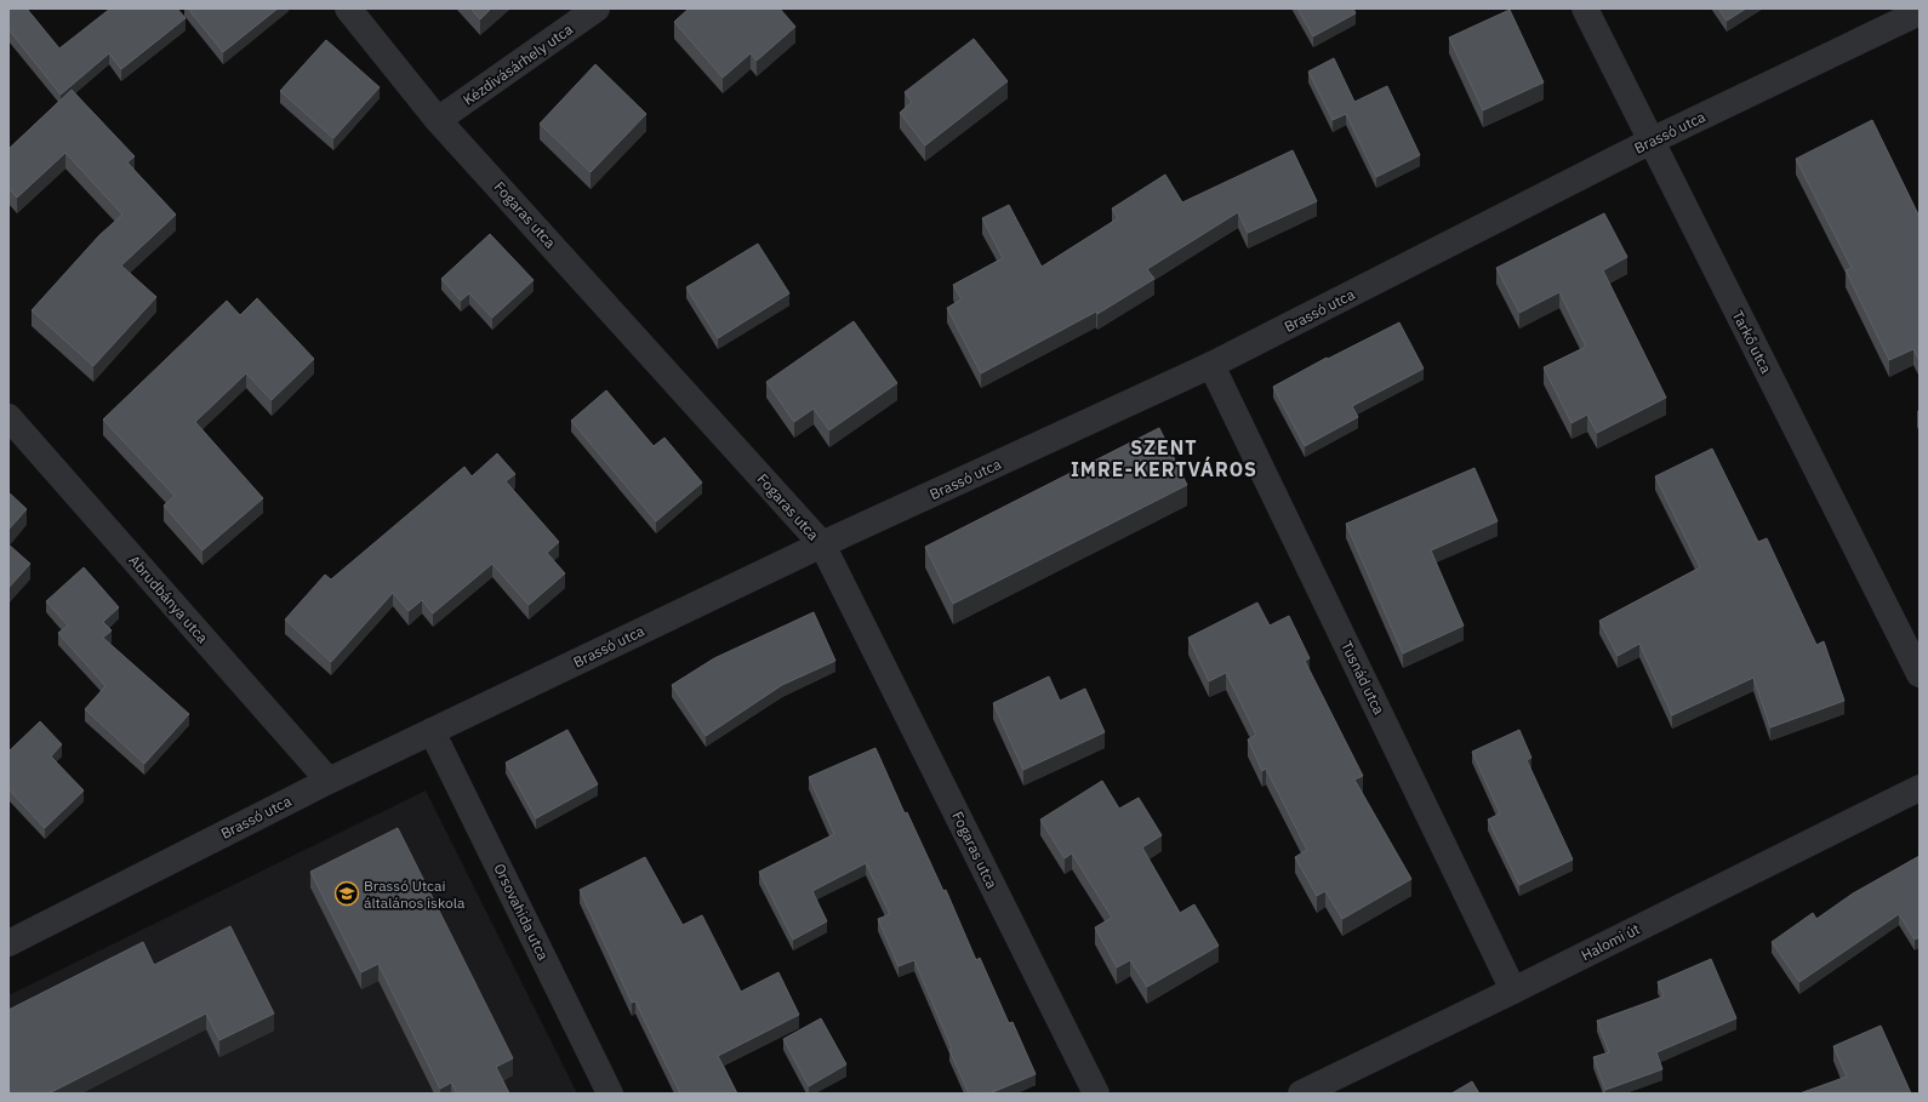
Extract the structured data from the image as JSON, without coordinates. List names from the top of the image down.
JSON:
{
  "streets": {
    "street": [
      "Kézdivásárhely utca",
      "Brassó utca",
      "Fogaras utca",
      "Tarkő utca",
      "Abrudbánya utca",
      "Tusnád utca",
      "Orsovahida utca",
      "Halomi út"
    ]
  },
  "crossings": [
    ["Kézdivásárhely utca", "Fogaras utca"],
    ["Brassó utca", "Fogaras utca"],
    ["Brassó utca", "Tarkő utca"],
    ["Brassó utca", "Abrudbánya utca"],
    ["Brassó utca", "Tusnád utca"],
    ["Brassó utca", "Orsovahida utca"],
    ["Tusnád utca", "Halomi út"]
  ],
  "districts": ["SZENT IMRE-KERTVÁROS"],
  "places": {
    "school or university": ["Brassó Utcai általános iskola"]
  }
}
